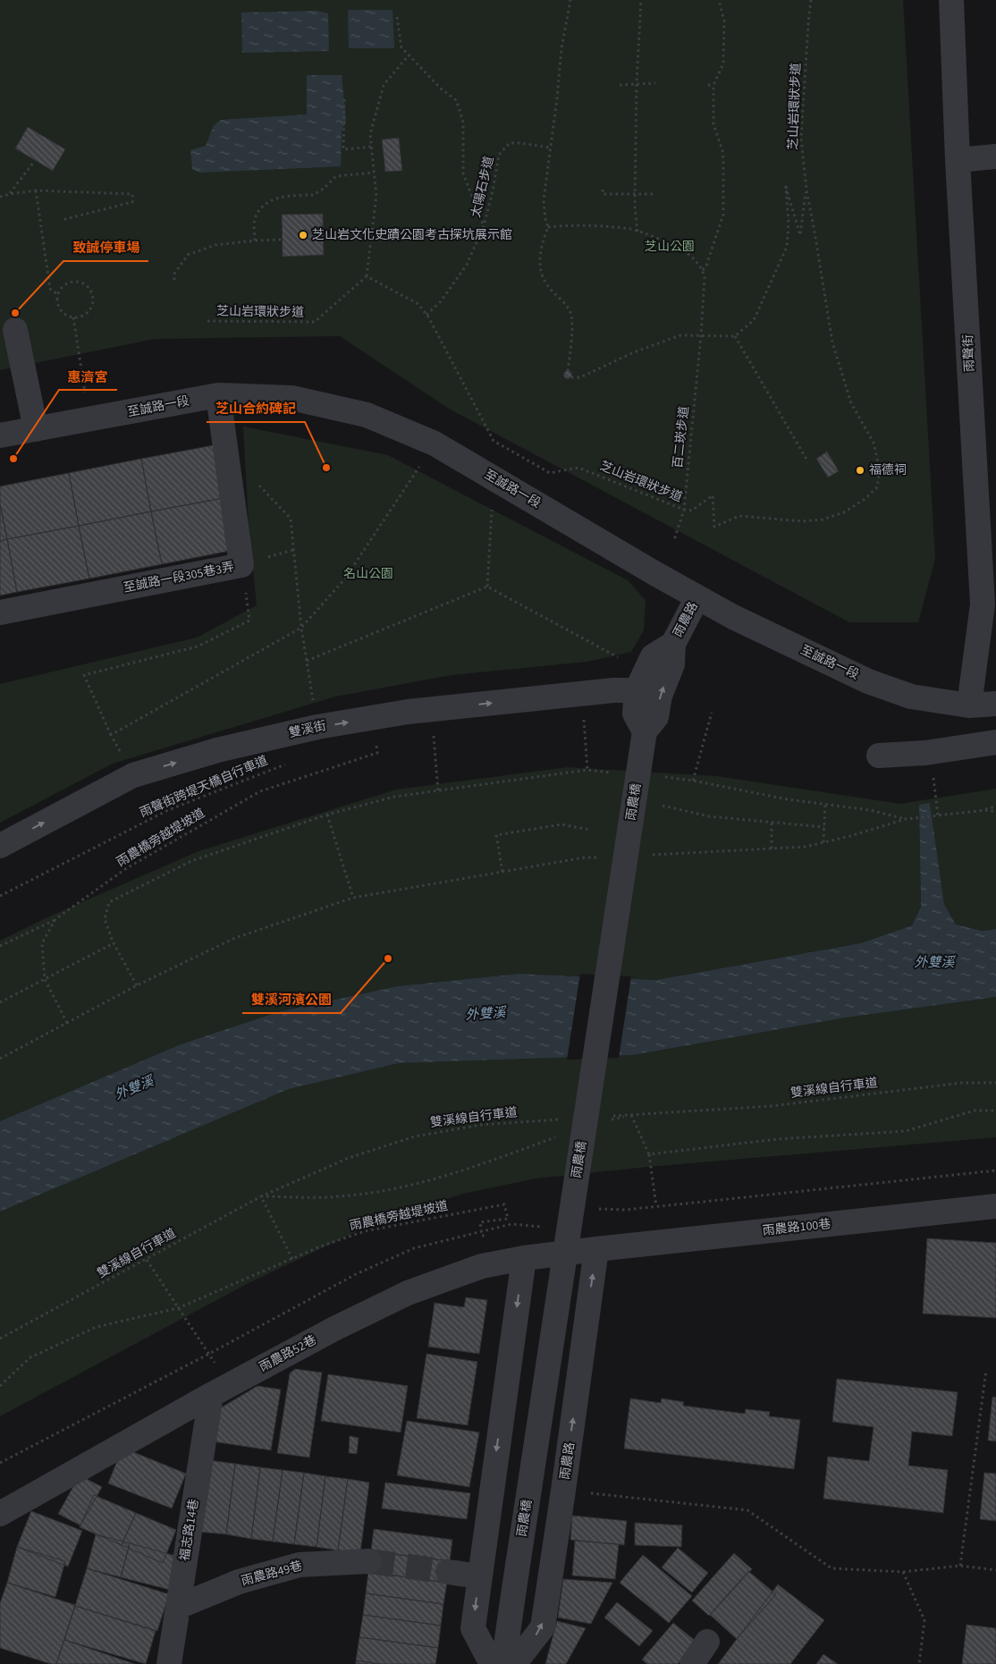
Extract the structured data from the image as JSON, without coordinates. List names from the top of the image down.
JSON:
{
  "streets": {
    "street": [
      "雨聲街",
      "至誠路一段",
      "至誠路一段305巷3弄",
      "雨農路",
      "雙溪街",
      "雨農橋",
      "雨農路100巷",
      "雨農路52巷",
      "福志路14巷",
      "雨農路49巷"
    ],
    "path": [
      "芝山岩環狀步道",
      "太陽石步道",
      "百二崁步道",
      "雨聲街跨堤天橋自行車道",
      "雨農橋旁越堤坡道",
      "雙溪線自行車道"
    ]
  },
  "crossings": [
    ["芝山岩環狀步道", "太陽石步道"],
    ["芝山岩環狀步道", "百二崁步道"],
    ["雨聲街", "至誠路一段"],
    ["至誠路一段", "至誠路一段305巷3弄"],
    ["至誠路一段", "雨農路"],
    ["雨農路", "雙溪街"],
    ["雨農路", "雨農橋"],
    ["雨農路", "雨農路100巷"],
    ["雨農路", "雨農路52巷"],
    ["雨農路100巷", "雨農路52巷"],
    ["雨農路52巷", "福志路14巷"],
    ["福志路14巷", "雨農路49巷"]
  ],
  "one_way": ["雙溪街"],
  "water": ["外雙溪"],
  "parks": ["芝山公園", "名山公園"],
  "places": [
    "芝山岩文化史蹟公園考古探坑展示館",
    "致誠停車場",
    "惠濟宮",
    "芝山合約碑記",
    "福德祠",
    "雙溪河濱公園"
  ]
}
